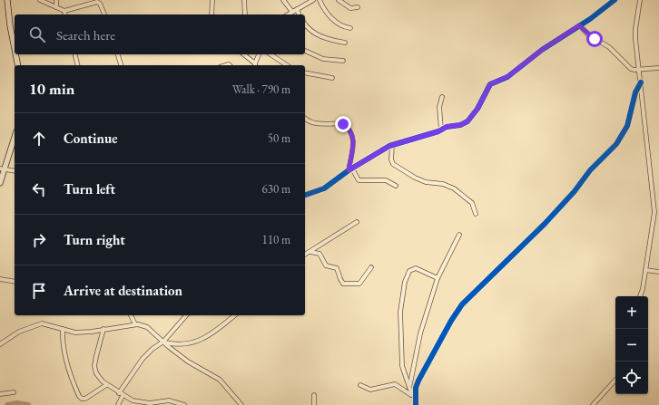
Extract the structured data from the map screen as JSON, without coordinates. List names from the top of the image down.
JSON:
{
  "page": {
    "search": "Search here",
    "heading": ["10 min", "Walk · 790 m"],
    "list": [
      ["Continue", "50 m"],
      ["Turn left", "630 m"],
      ["Turn right", "110 m"],
      "Arrive at destination"
    ],
    "map_buttons": ["+", "−"]
  }
}
